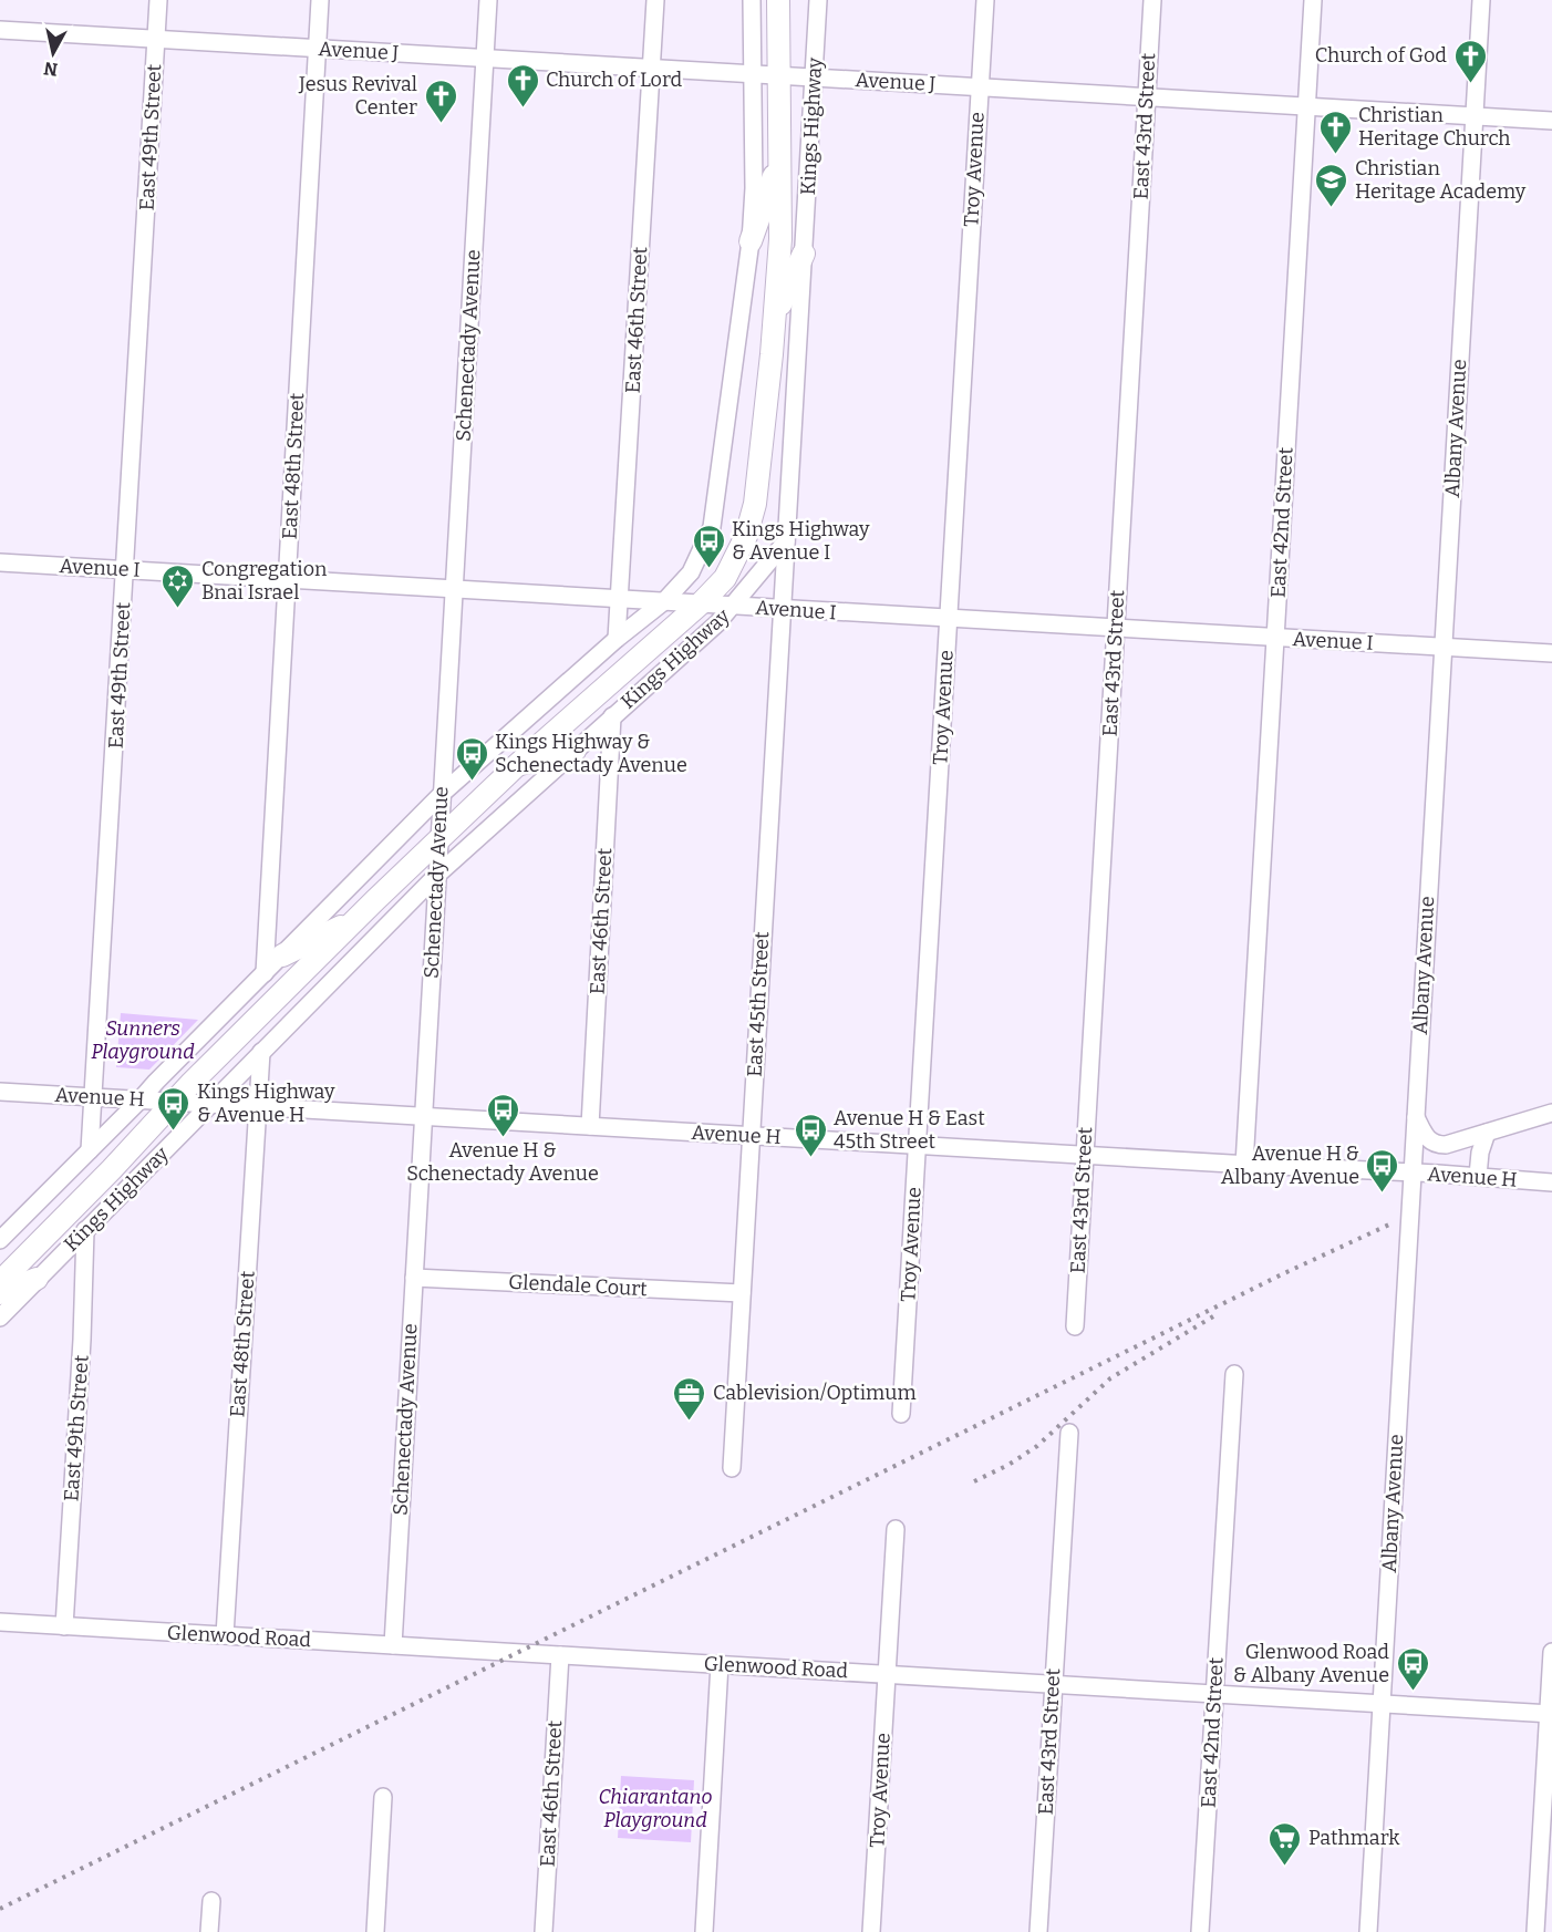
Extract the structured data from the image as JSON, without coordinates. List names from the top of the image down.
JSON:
{
  "streets": {
    "main road": ["Kings Highway"],
    "street": [
      "Avenue J",
      "East 43rd Street",
      "East 49th Street",
      "Troy Avenue",
      "East 46th Street",
      "Schenectady Avenue",
      "Albany Avenue",
      "East 48th Street",
      "East 42nd Street",
      "Avenue I",
      "East 45th Street",
      "Avenue H",
      "Glendale Court",
      "Glenwood Road"
    ]
  },
  "crossings": [
    ["Avenue J", "Kings Highway"],
    ["Avenue J", "East 43rd Street"],
    ["Avenue J", "East 49th Street"],
    ["Avenue J", "Troy Avenue"],
    ["Avenue J", "East 46th Street"],
    ["Avenue J", "Schenectady Avenue"],
    ["Avenue J", "Albany Avenue"],
    ["Avenue J", "East 48th Street"],
    ["Avenue J", "East 42nd Street"],
    ["Kings Highway", "East 49th Street"],
    ["Kings Highway", "East 46th Street"],
    ["Kings Highway", "Schenectady Avenue"],
    ["Kings Highway", "East 48th Street"],
    ["Kings Highway", "Avenue I"],
    ["Kings Highway", "East 45th Street"],
    ["Kings Highway", "Avenue H"],
    ["East 43rd Street", "Avenue I"],
    ["East 43rd Street", "Avenue H"],
    ["East 43rd Street", "Glenwood Road"],
    ["East 49th Street", "Avenue I"],
    ["East 49th Street", "Avenue H"],
    ["East 49th Street", "Glenwood Road"],
    ["Troy Avenue", "Avenue I"],
    ["Troy Avenue", "Avenue H"],
    ["Troy Avenue", "Glenwood Road"],
    ["East 46th Street", "Avenue I"],
    ["East 46th Street", "Avenue H"],
    ["East 46th Street", "Glenwood Road"],
    ["Schenectady Avenue", "Avenue I"],
    ["Schenectady Avenue", "Avenue H"],
    ["Schenectady Avenue", "Glendale Court"],
    ["Schenectady Avenue", "Glenwood Road"],
    ["Albany Avenue", "Avenue I"],
    ["Albany Avenue", "Avenue H"],
    ["Albany Avenue", "Glenwood Road"],
    ["East 48th Street", "Avenue I"],
    ["East 48th Street", "Avenue H"],
    ["East 48th Street", "Glenwood Road"],
    ["East 42nd Street", "Avenue I"],
    ["East 42nd Street", "Avenue H"],
    ["East 42nd Street", "Glenwood Road"],
    ["Avenue I", "East 45th Street"],
    ["East 45th Street", "Avenue H"],
    ["East 45th Street", "Glendale Court"]
  ],
  "parks": ["Sunners Playground", "Chiarantano Playground"],
  "places": {
    "church": [
      "Church of God",
      "Church of Lord",
      "Jesus Revival Center",
      "Christian Heritage Church"
    ],
    "school or university": ["Christian Heritage Academy"],
    "bus stop": [
      "Kings Highway & Avenue I",
      "Kings Highway & Schenectady Avenue",
      "Kings Highway & Avenue H",
      "Avenue H & Schenectady Avenue",
      "Avenue H & East 45th Street",
      "Avenue H & Albany Avenue",
      "Glenwood Road & Albany Avenue"
    ],
    "synagogue": ["Congregation Bnai Israel"],
    "office": ["Cablevision/Optimum"],
    "supermarket": ["Pathmark"]
  },
  "north": "bottom"
}
